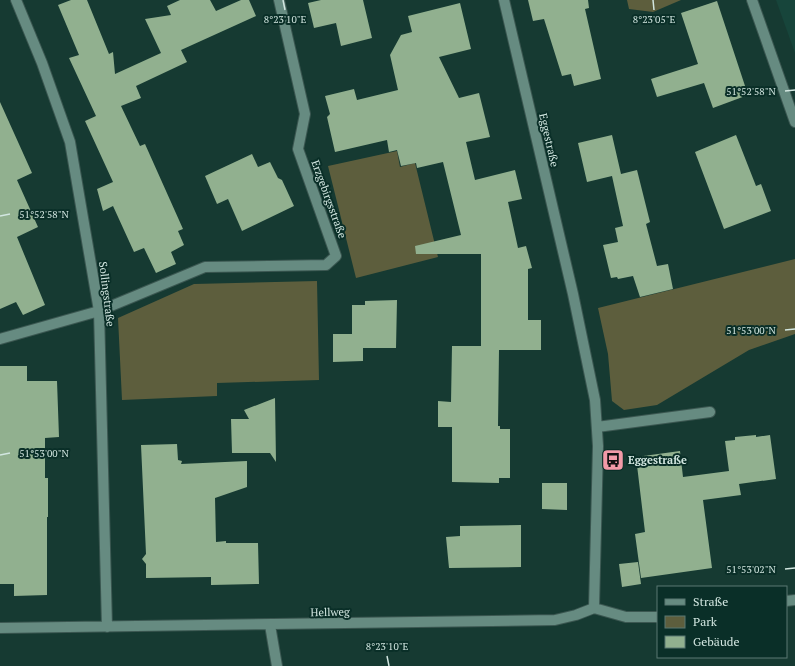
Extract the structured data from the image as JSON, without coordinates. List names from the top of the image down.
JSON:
{
  "streets": {
    "street": [
      "Eggestraße",
      "Erzgebirgsstraße",
      "Sollingstraße",
      "Hellweg"
    ]
  },
  "crossings": [
    ["Eggestraße", "Hellweg"],
    ["Erzgebirgsstraße", "Sollingstraße"],
    ["Sollingstraße", "Hellweg"]
  ],
  "places": {
    "bus stop": ["Eggestraße"]
  },
  "legend": ["Straße", "Park", "Gebäude"],
  "coordinates": [
    "8°23'10\"E",
    "8°23'05\"E",
    "51°52'58\"N",
    "51°53'00\"N",
    "51°53'02\"N"
  ]
}
